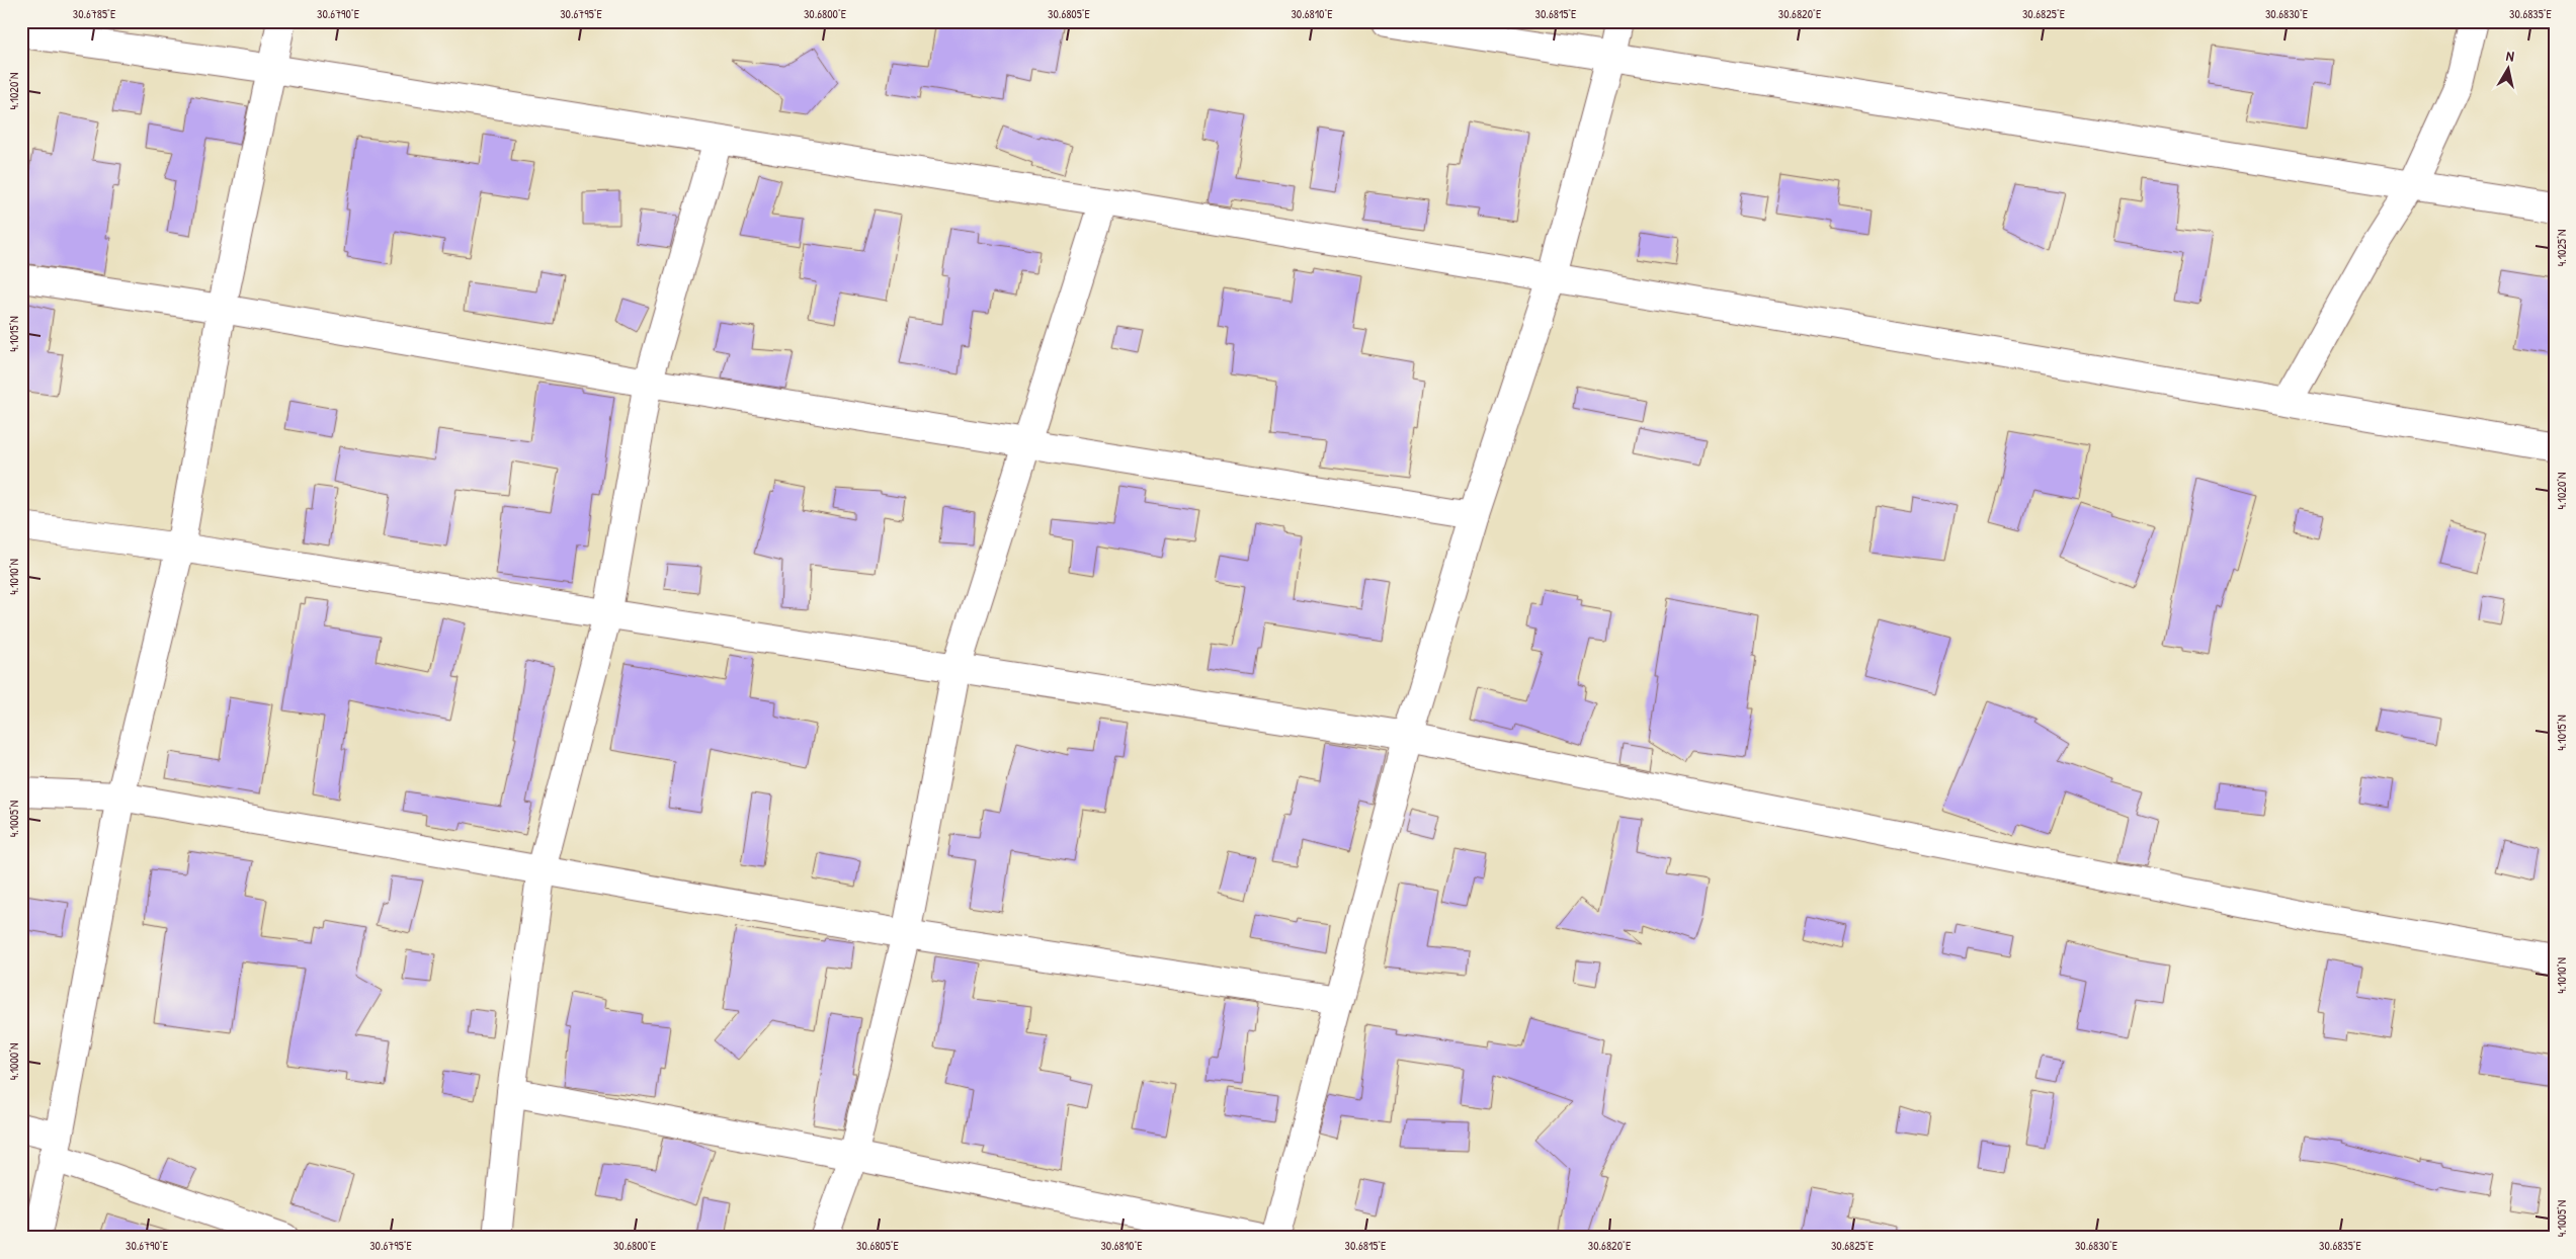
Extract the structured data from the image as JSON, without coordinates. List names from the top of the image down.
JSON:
{
  "north": "top",
  "coordinates": [
    "30.6785°E",
    "30.6790°E",
    "30.6795°E",
    "30.6800°E",
    "30.6805°E",
    "30.6810°E",
    "30.6815°E",
    "30.6820°E",
    "30.6825°E",
    "30.6830°E",
    "30.6835°E",
    "4.1020°N",
    "4.1025°N",
    "4.1015°N",
    "4.1010°N",
    "4.1005°N",
    "4.1000°N"
  ]
}
